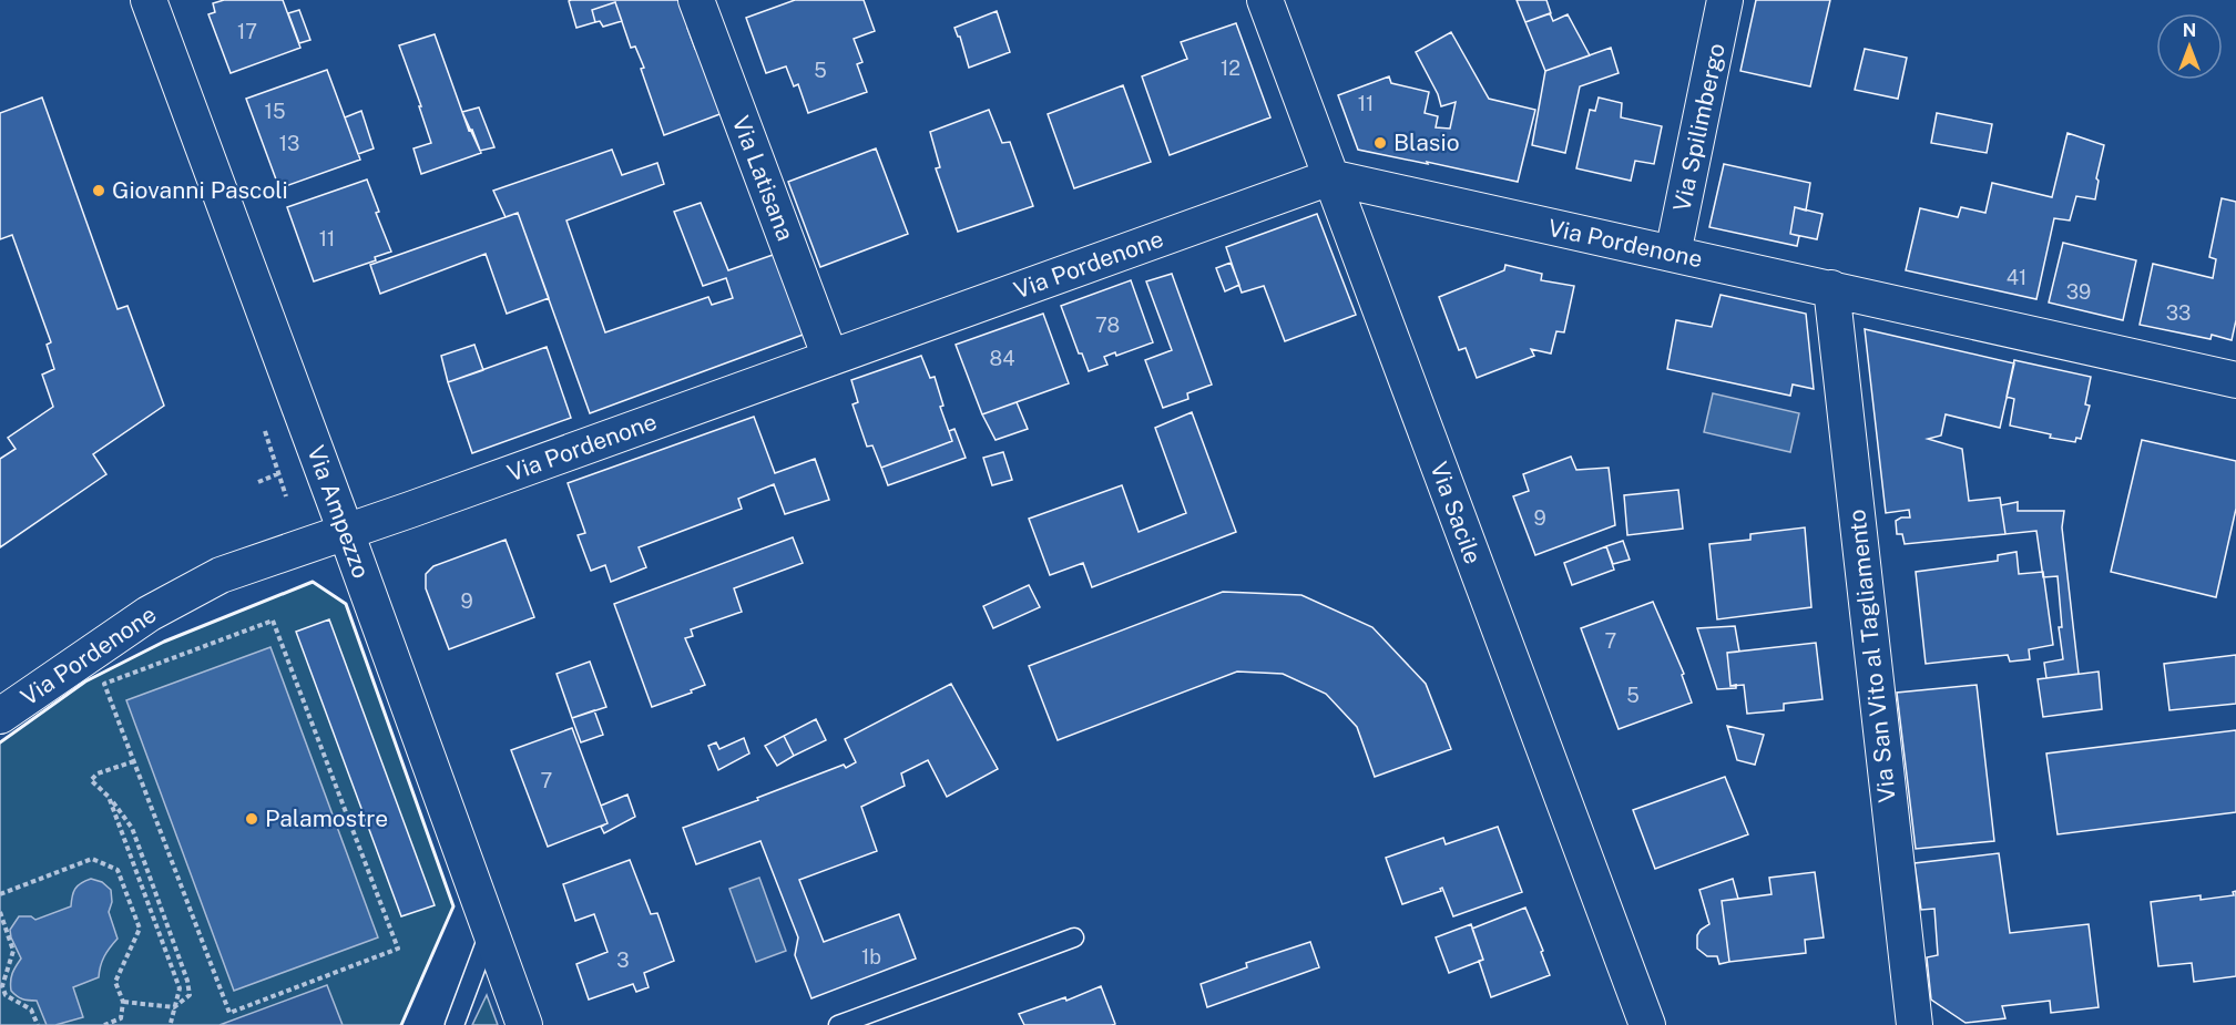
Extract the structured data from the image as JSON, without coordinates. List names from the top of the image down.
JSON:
{
  "streets": {
    "street": [
      "Via Spilimbergo",
      "Via Latisana",
      "Via Pordenone",
      "Via Ampezzo",
      "Via Sacile",
      "Via San Vito al Tagliamento"
    ]
  },
  "crossings": [
    ["Via Spilimbergo", "Via Pordenone"],
    ["Via Latisana", "Via Pordenone"],
    ["Via Pordenone", "Via Ampezzo"],
    ["Via Pordenone", "Via Sacile"],
    ["Via Pordenone", "Via San Vito al Tagliamento"]
  ],
  "places": ["Blasio", "Giovanni Pascoli", "Palamostre"],
  "house_numbers": [
    "17",
    "12",
    "5",
    "11",
    "15",
    "13",
    "11",
    "41",
    "39",
    "33",
    "78",
    "84",
    "9",
    "9",
    "7",
    "5",
    "7",
    "1b",
    "3"
  ],
  "north": "top"
}
